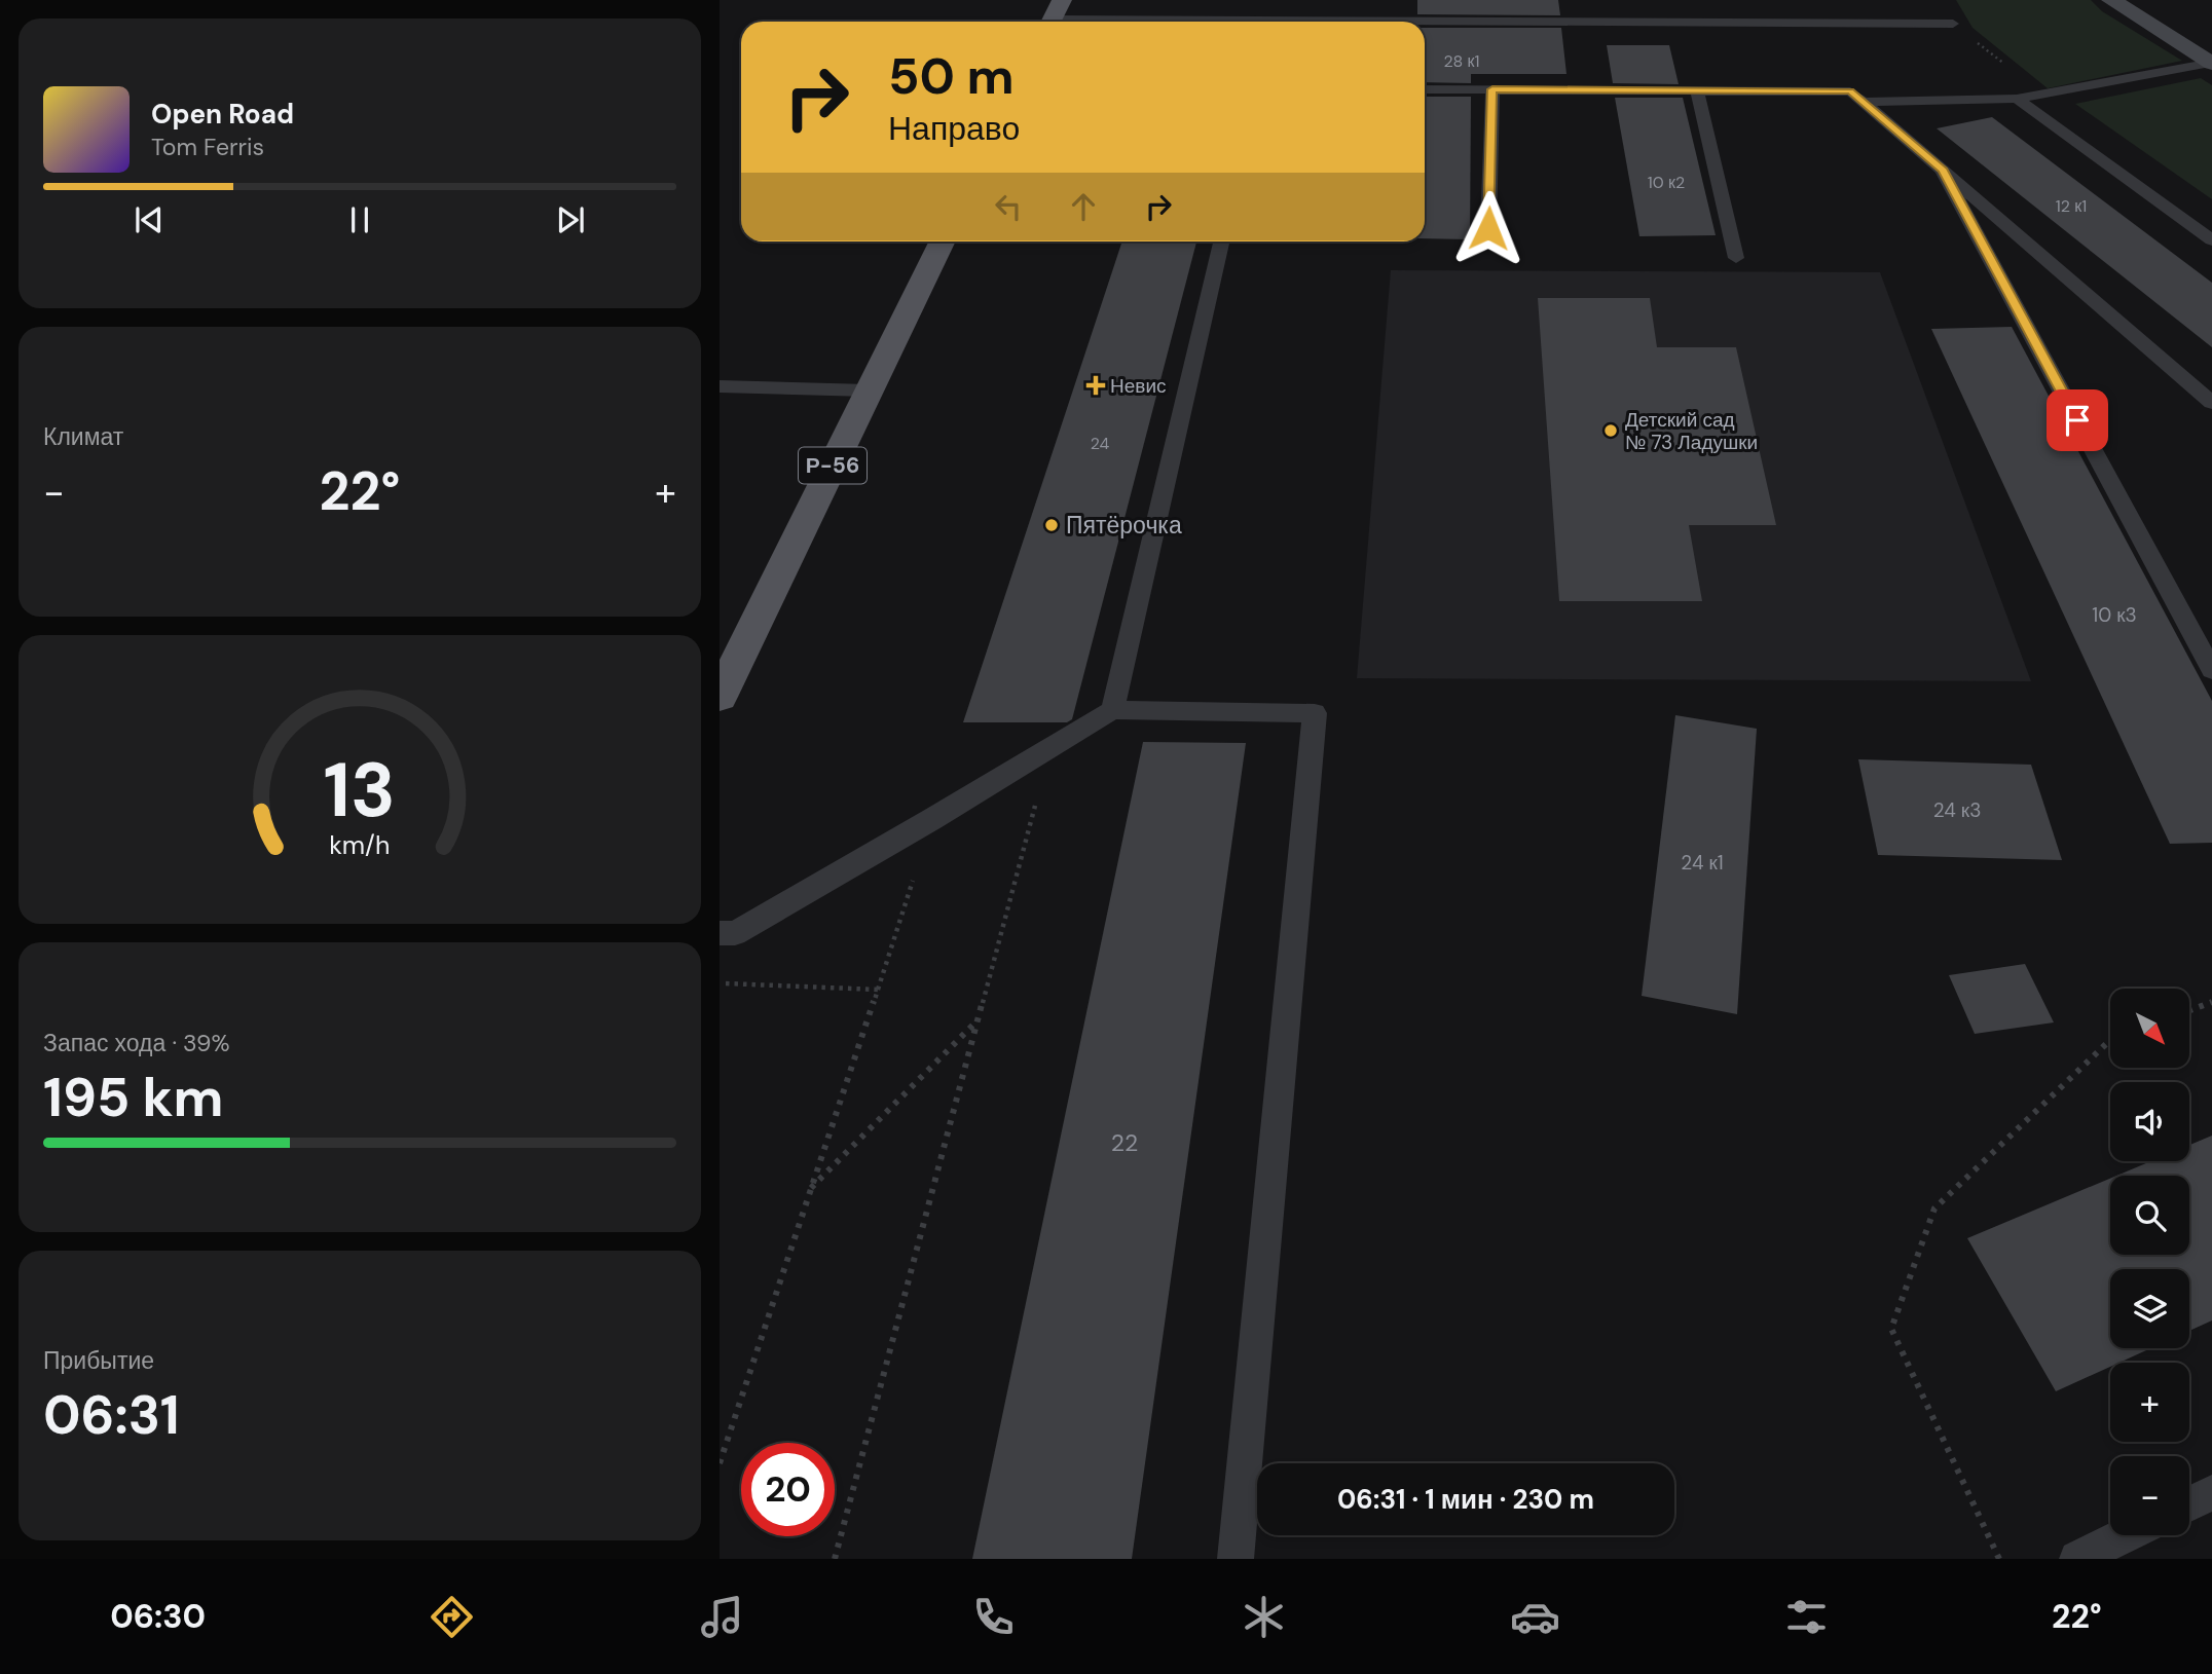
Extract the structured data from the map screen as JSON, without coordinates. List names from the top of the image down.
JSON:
{
  "streets": {
    "main road": ["Р-56"]
  },
  "places": {
    "health": ["Невис"],
    "other": ["Детский сад № 73 Ладушки", "Пятёрочка"]
  },
  "house_numbers": [
    "28 к1",
    "10 к2",
    "12 к1",
    "24",
    "10 к3",
    "24 к3",
    "24 к1",
    "22"
  ],
  "north": "bottom right",
  "page": {
    "turn": ["50 m", "Направо"],
    "song": ["Open Road", "Tom Ferris"],
    "tile": [
      "Климат",
      ["Запас хода · 39%", "195 km"],
      ["Прибытие", "06:31"]
    ],
    "heat": ["−", "22°", "+"],
    "map_buttons": ["+", "−"],
    "limit": "20",
    "trip": "06:31 · 1 мин · 230 m",
    "tabs": ["06:30", "22°"],
    "gauge": ["13", "km/h"]
  }
}
